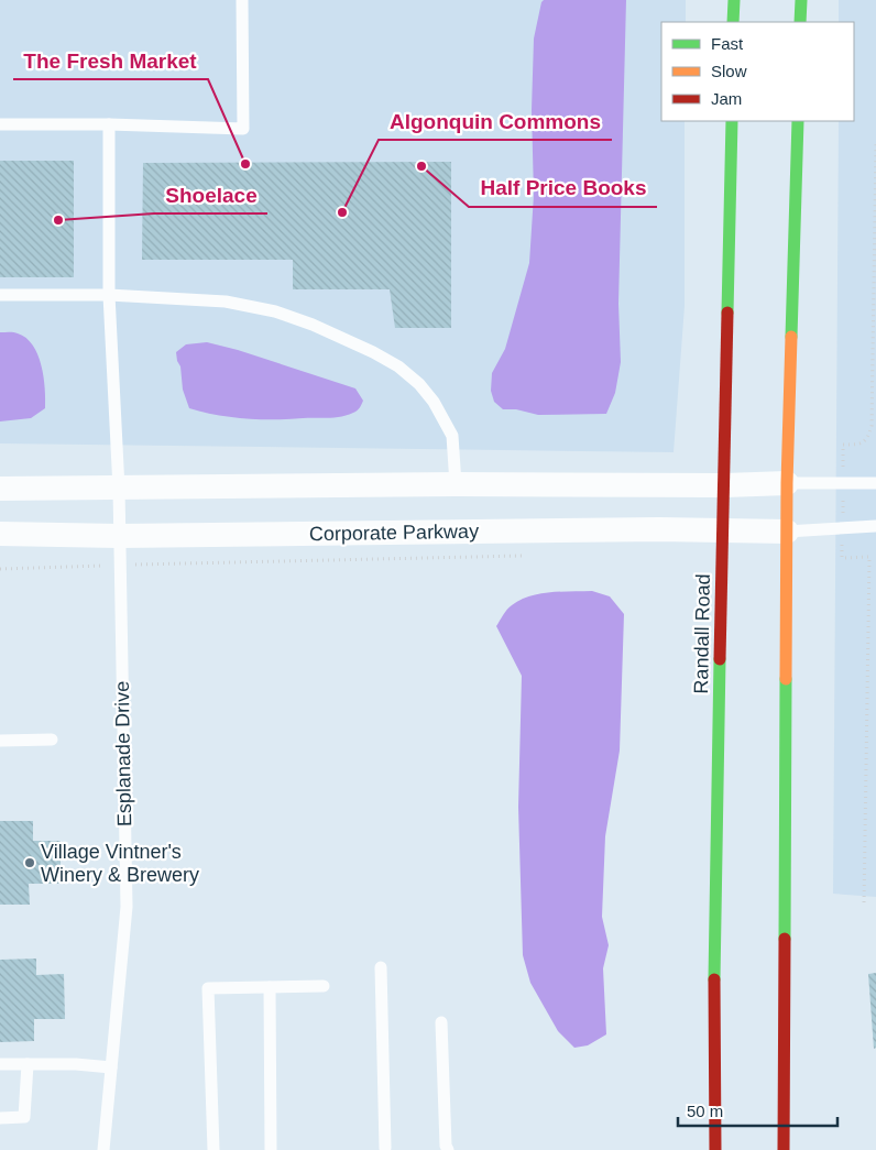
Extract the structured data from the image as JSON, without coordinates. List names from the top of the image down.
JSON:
{
  "streets": {
    "main road": ["Randall Road"],
    "street": ["Corporate Parkway"],
    "lane": ["Esplanade Drive"]
  },
  "crossings": [
    ["Corporate Parkway", "Randall Road"],
    ["Corporate Parkway", "Esplanade Drive"]
  ],
  "places": [
    "The Fresh Market",
    "Half Price Books",
    "Algonquin Commons",
    "Shoelace",
    "Village Vintner's Winery & Brewery"
  ],
  "legend": ["Fast", "Slow", "Jam"],
  "scale_bar": "50 m"
}
